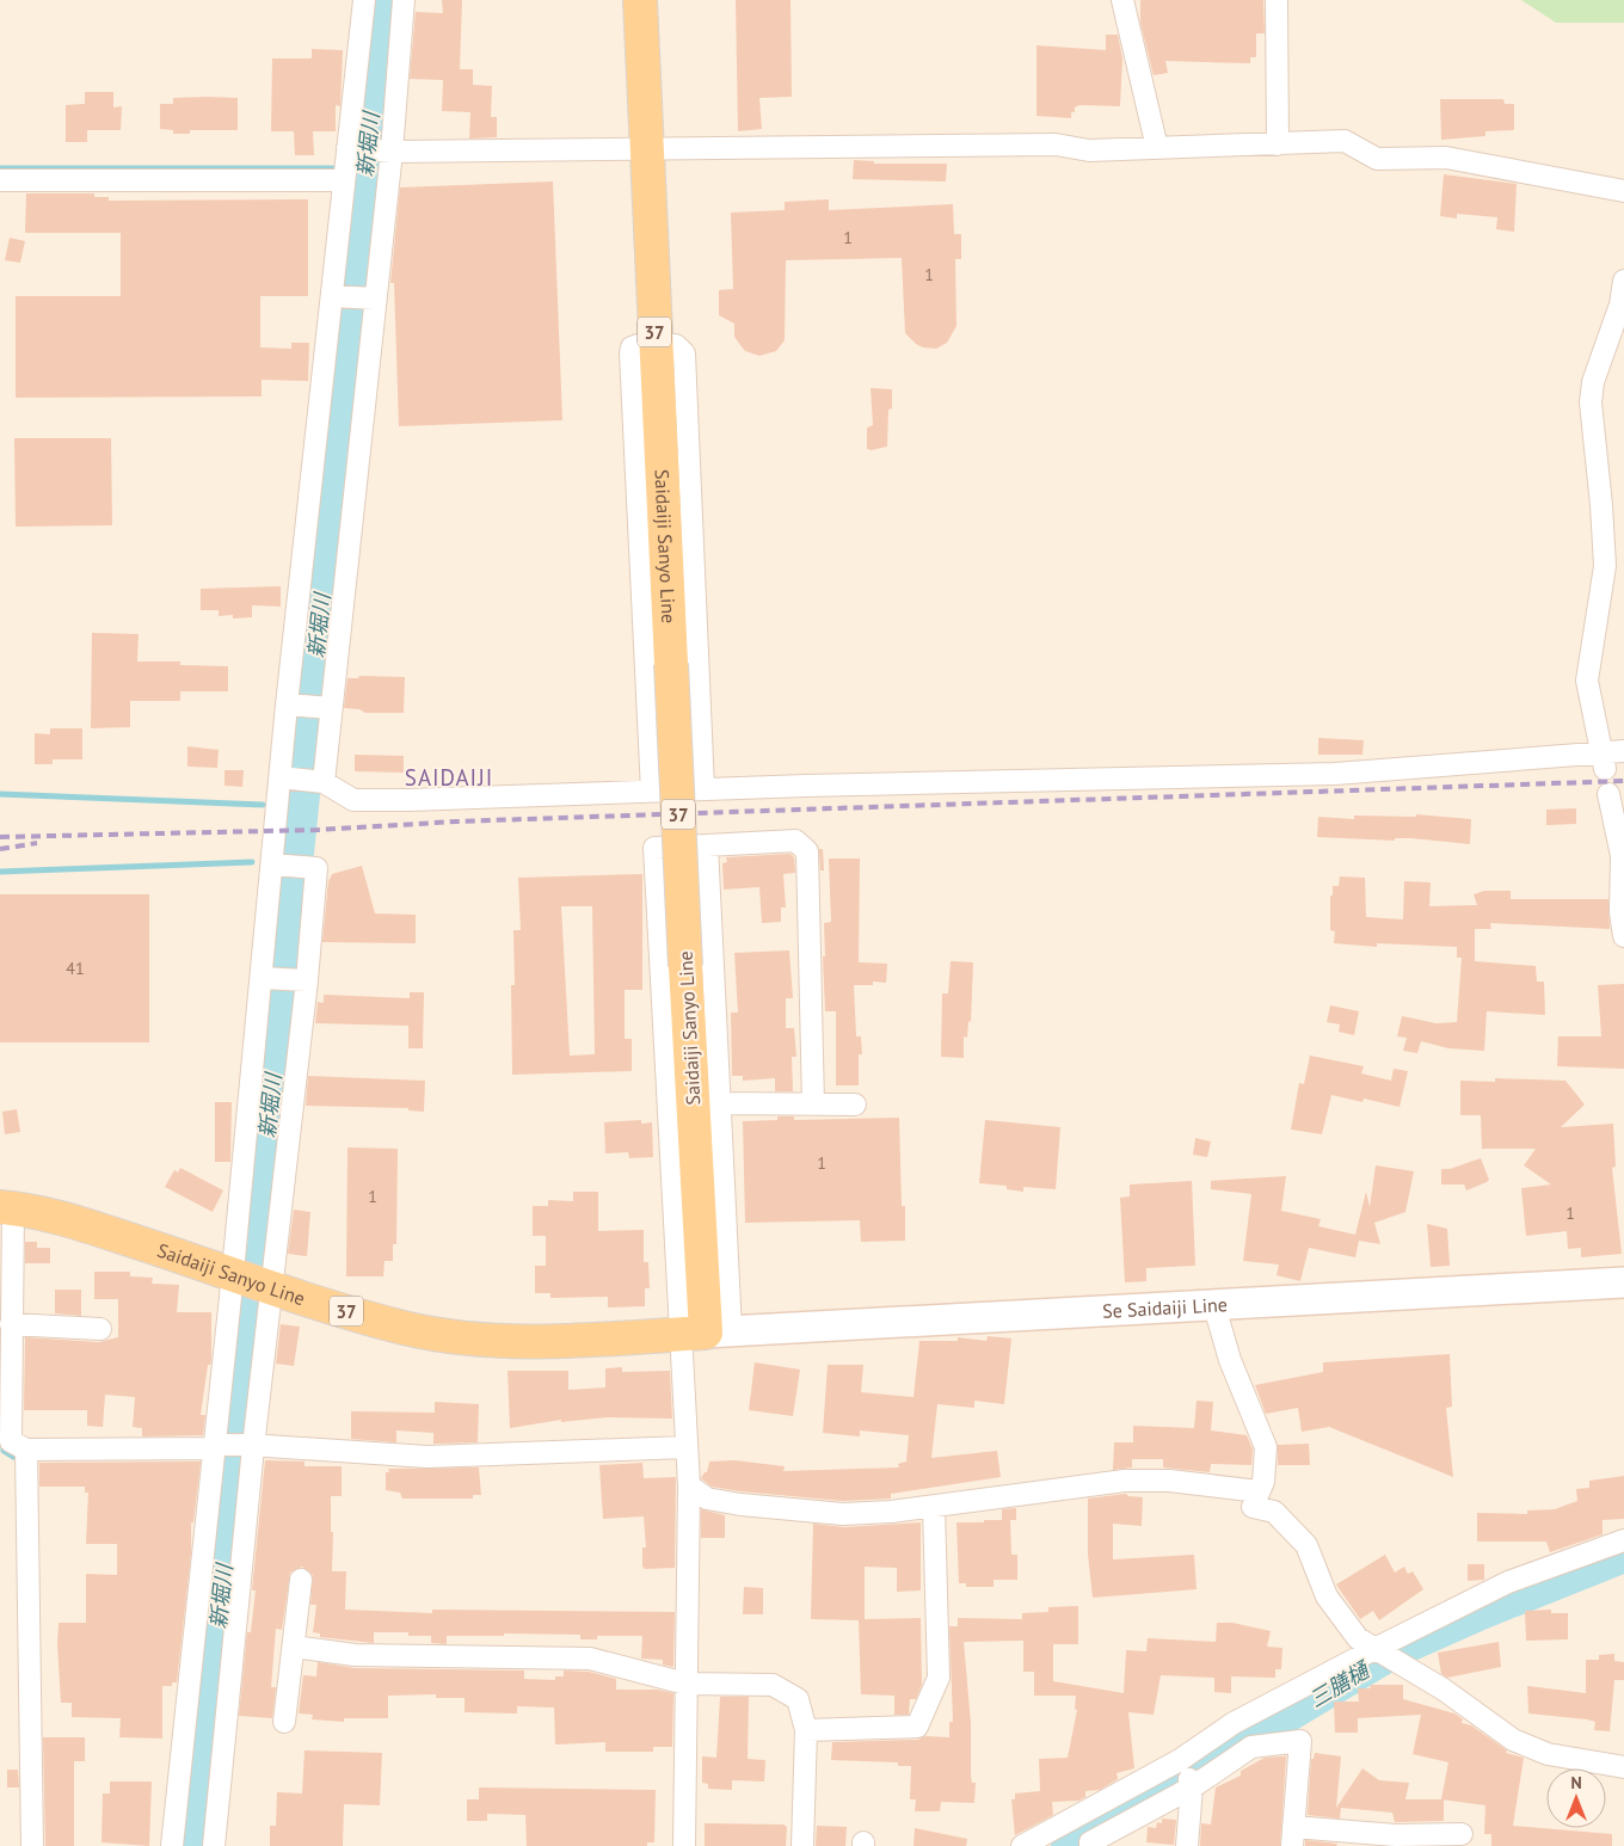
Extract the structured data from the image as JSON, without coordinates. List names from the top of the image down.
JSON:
{
  "streets": {
    "main road": ["37", "Saidaiji Sanyo Line", "Se Saidaiji Line"]
  },
  "crossings": [
    ["Saidaiji Sanyo Line", "Se Saidaiji Line"]
  ],
  "districts": ["SAIDAIJI"],
  "water": ["新堀川", "三膳樋"],
  "house_numbers": [
    "1",
    "1",
    "41",
    "1",
    "1",
    "1"
  ],
  "north": "top"
}
